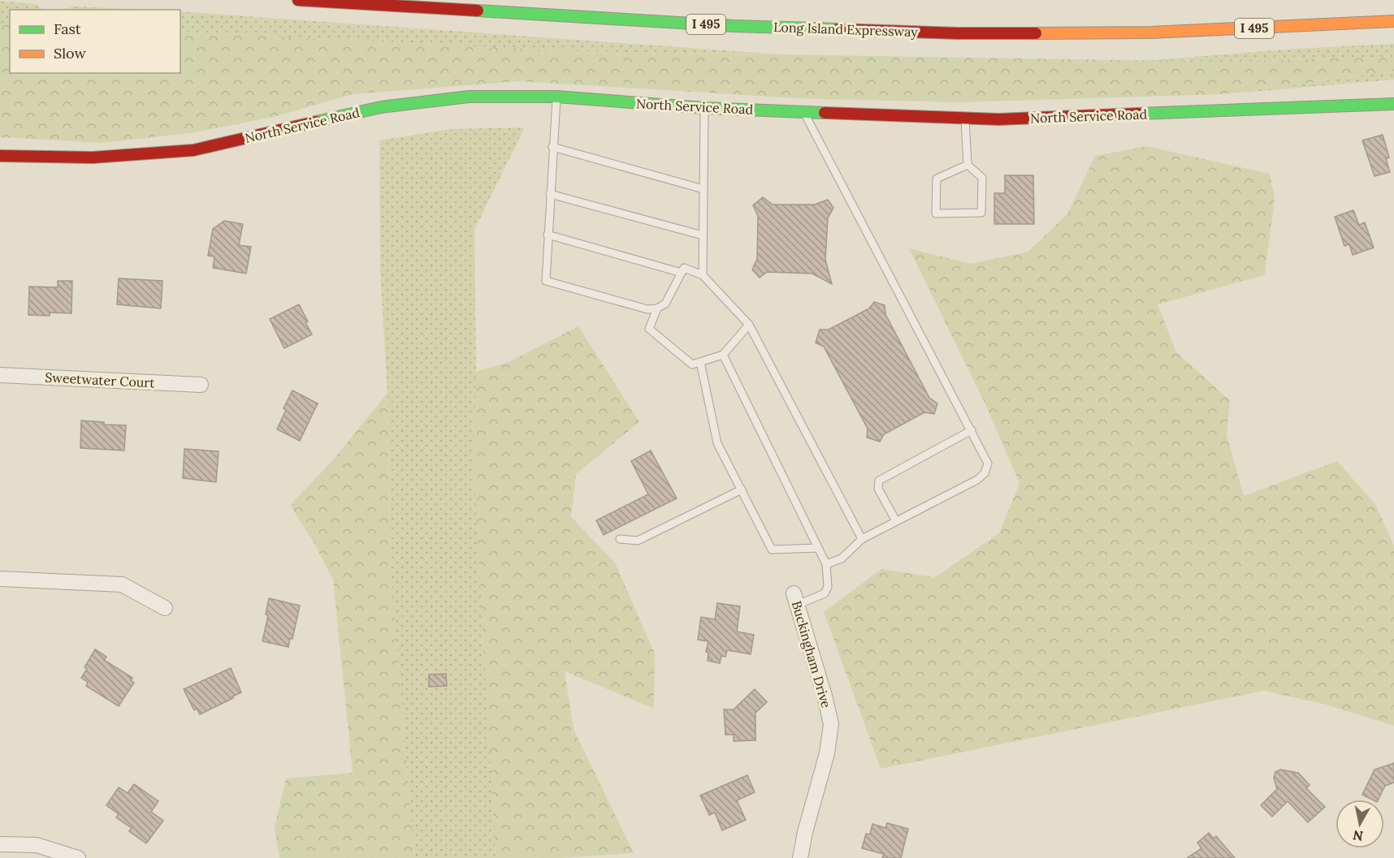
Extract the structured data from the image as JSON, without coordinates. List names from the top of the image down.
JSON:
{
  "streets": {
    "main road": ["I 495", "Long Island Expressway", "North Service Road"],
    "street": ["Sweetwater Court", "Buckingham Drive"]
  },
  "legend": ["Fast", "Slow"],
  "north": "bottom"
}
